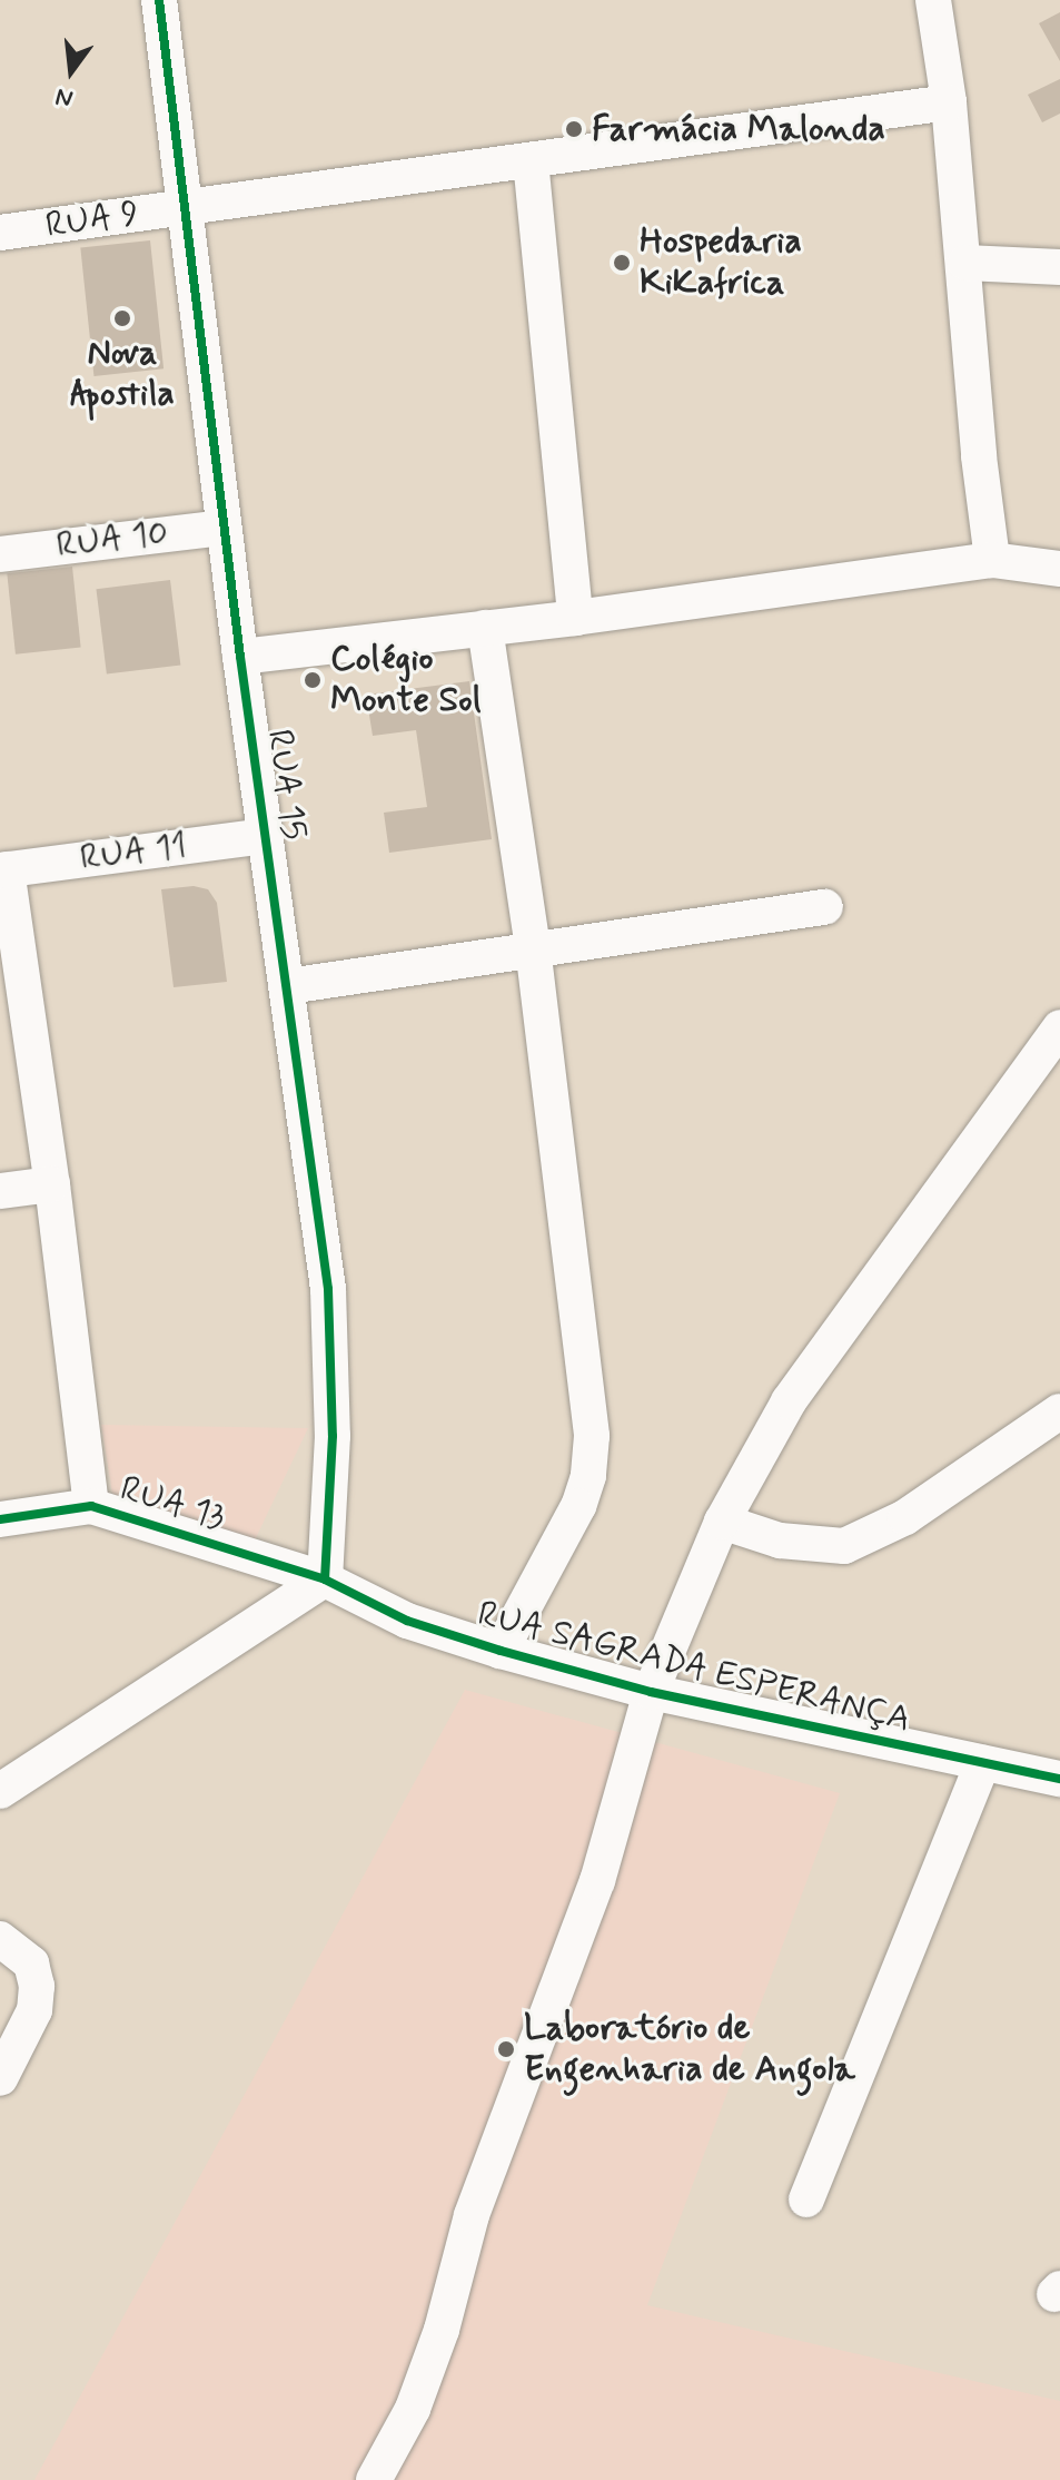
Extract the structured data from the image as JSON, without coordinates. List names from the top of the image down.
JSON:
{
  "streets": {
    "street": [
      "RUA 9",
      "RUA 10",
      "RUA 15",
      "RUA 11",
      "RUA 13",
      "RUA SAGRADA ESPERANÇA"
    ]
  },
  "crossings": [
    ["RUA 9", "RUA 15"],
    ["RUA 10", "RUA 15"],
    ["RUA 15", "RUA 11"],
    ["RUA 15", "RUA 13"],
    ["RUA 15", "RUA SAGRADA ESPERANÇA"],
    ["RUA 13", "RUA SAGRADA ESPERANÇA"]
  ],
  "places": [
    "Farmácia Malonda",
    "Hospedaria KiKafrica",
    "Nova Apostila",
    "Colégio Monte Sol",
    "Laboratório de Engenharia de Angola"
  ],
  "north": "bottom"
}
